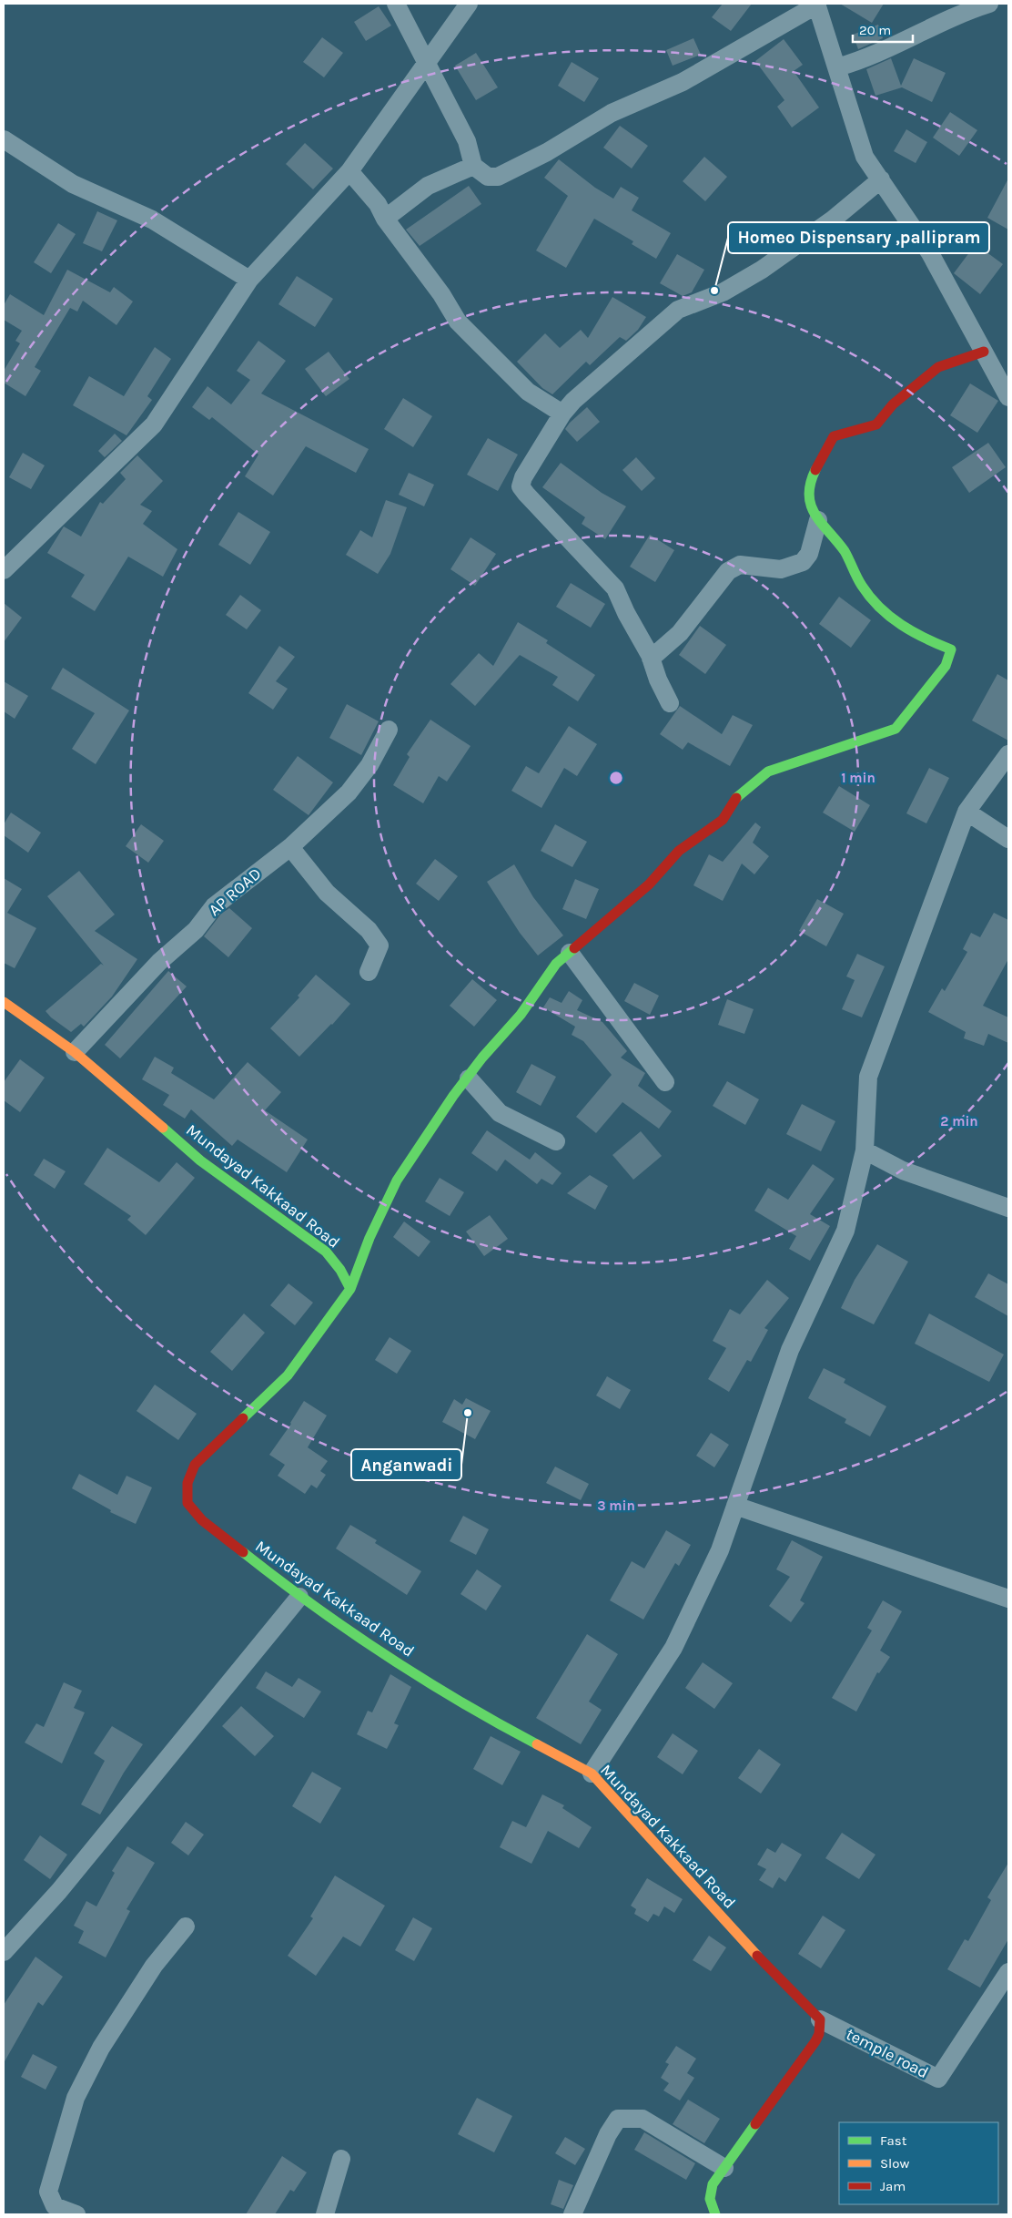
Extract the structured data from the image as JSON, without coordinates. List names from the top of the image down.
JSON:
{
  "streets": {
    "main road": ["Mundayad Kakkaad Road"],
    "street": ["AP ROAD", "temple road"]
  },
  "crossings": [
    ["AP ROAD", "Mundayad Kakkaad Road"],
    ["Mundayad Kakkaad Road", "temple road"]
  ],
  "places": ["Homeo Dispensary ,pallipram", "Anganwadi"],
  "legend": ["Fast", "Slow", "Jam"],
  "scale_bar": "20 m",
  "rings": ["1 min", "2 min", "3 min"]
}
